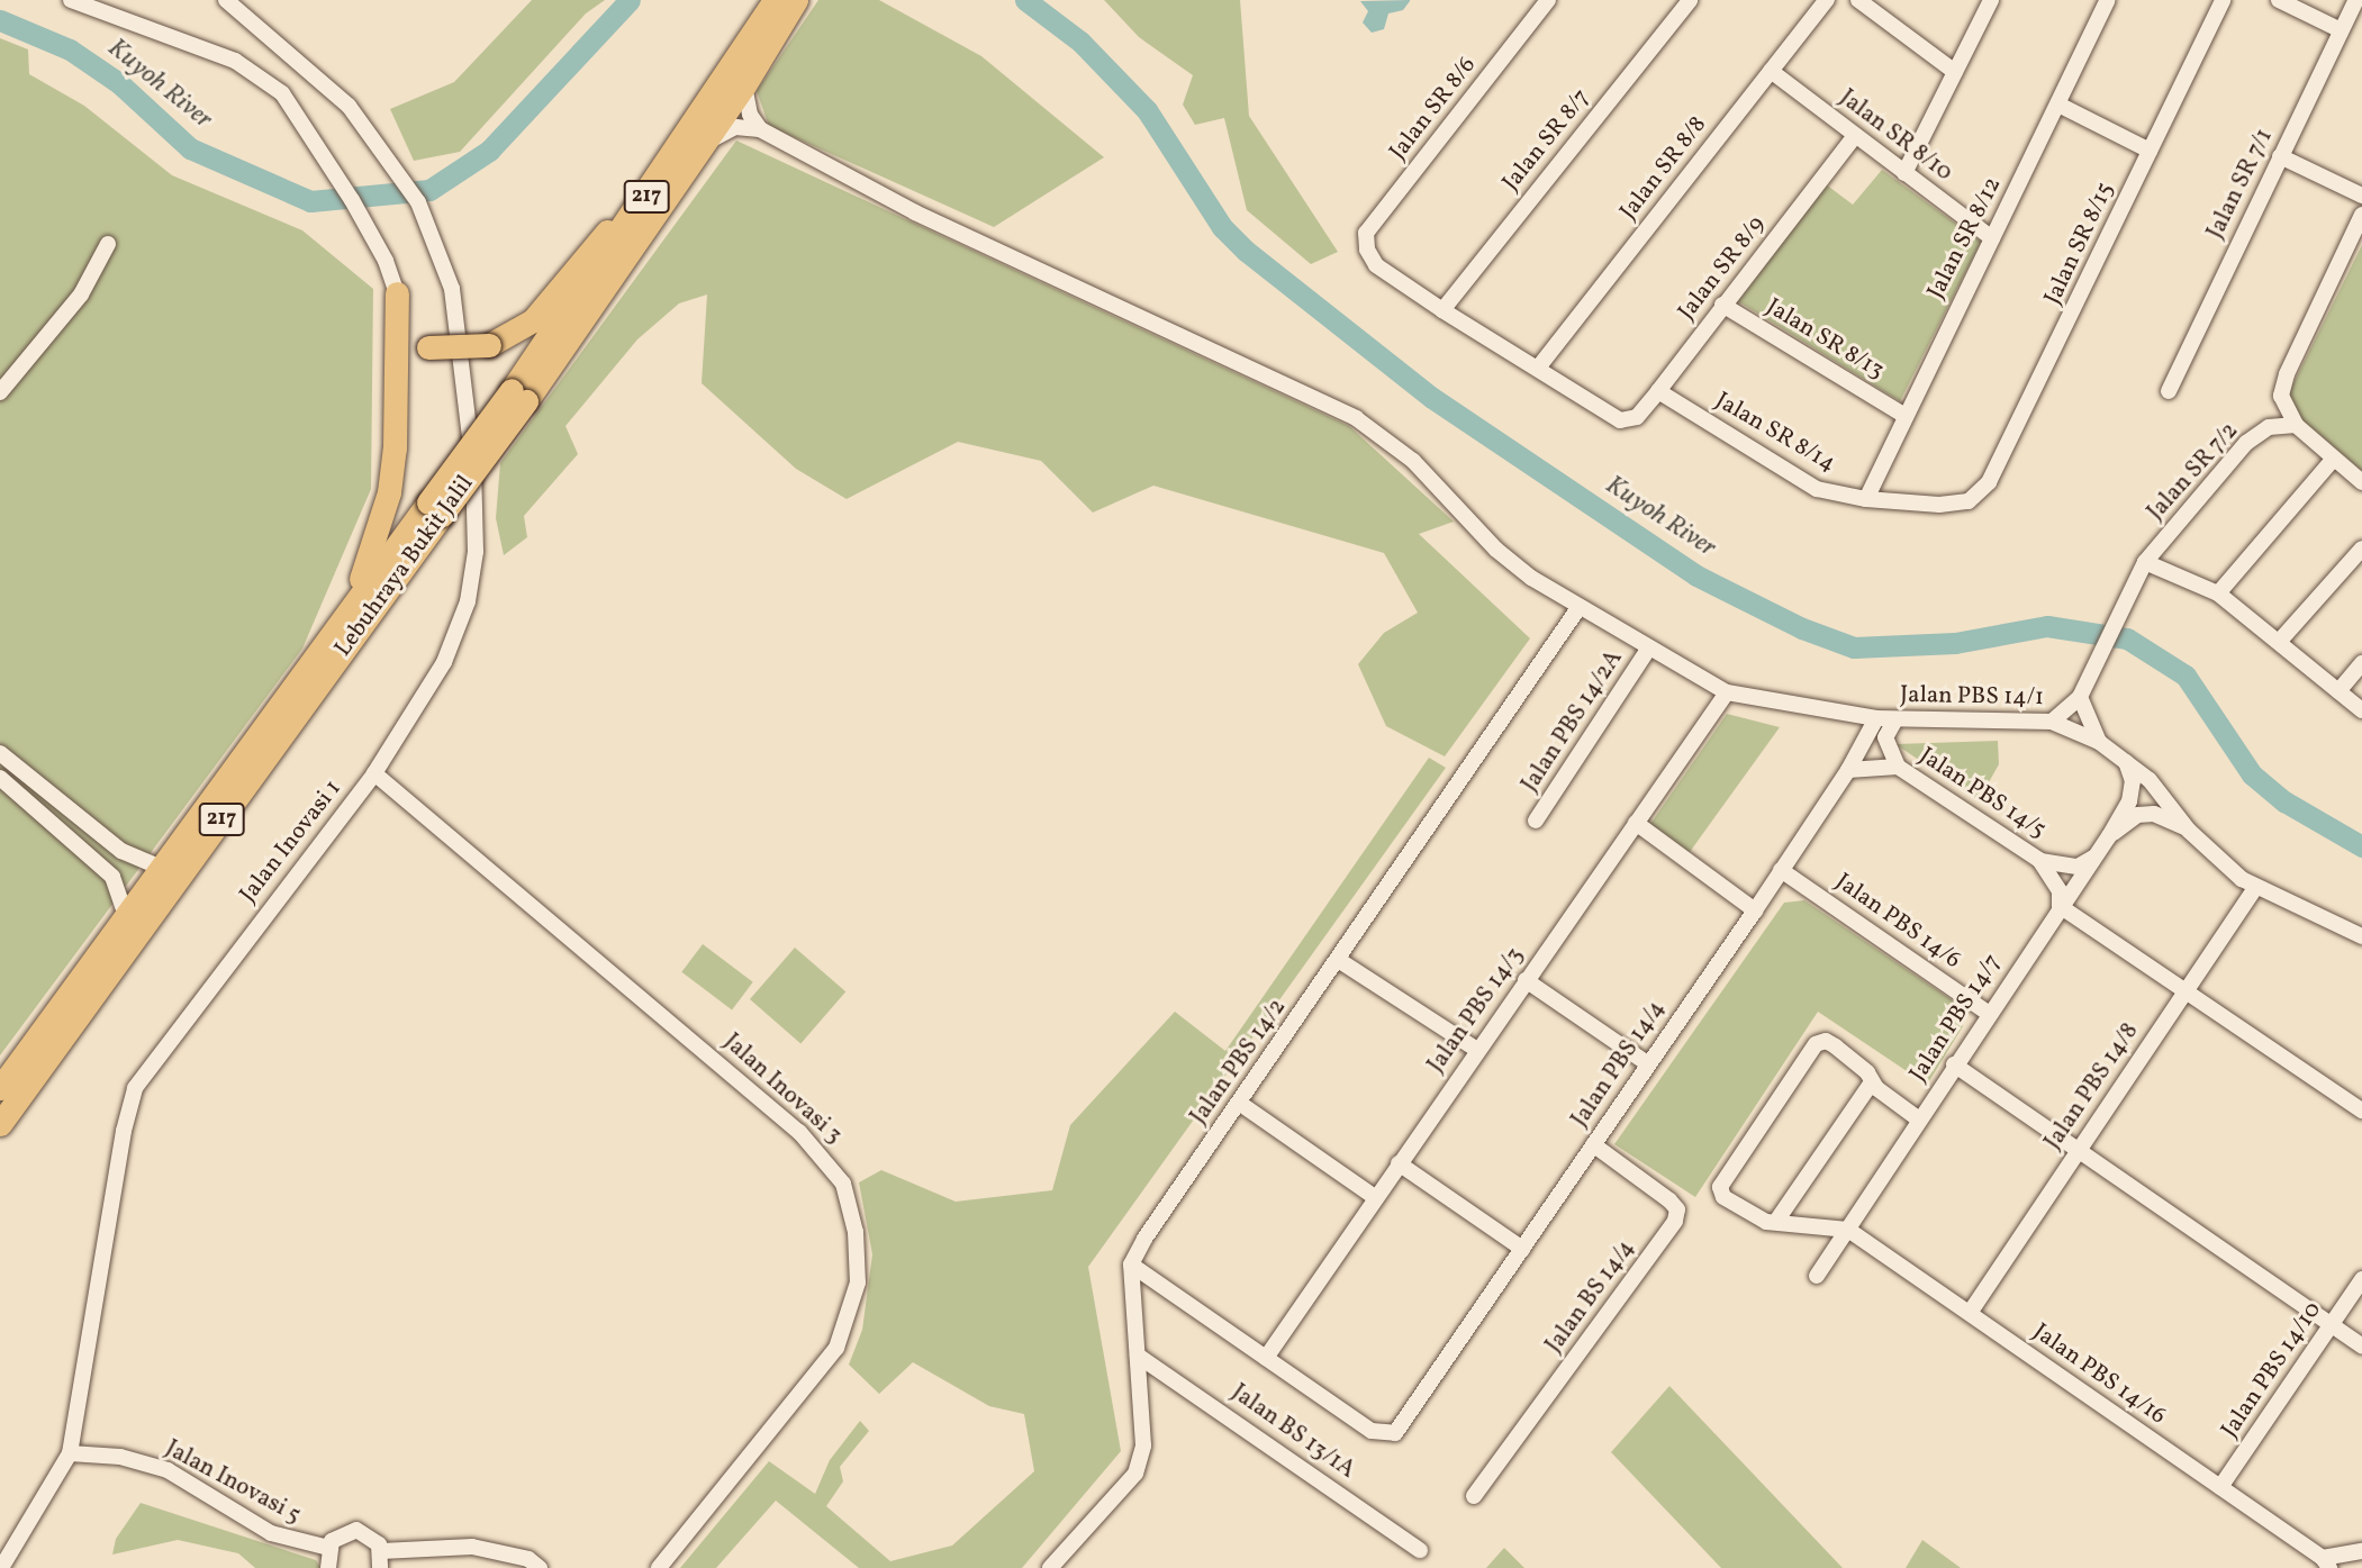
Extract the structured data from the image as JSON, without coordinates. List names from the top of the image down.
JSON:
{
  "streets": {
    "highway": ["217", "Lebuhraya Bukit Jalil"],
    "street": [
      "Jalan SR 8/6",
      "Jalan SR 8/10",
      "Jalan SR 8/7",
      "Jalan SR 8/8",
      "Jalan SR 7/1",
      "Jalan SR 8/12",
      "Jalan SR 8/15",
      "Jalan SR 8/9",
      "Jalan SR 8/13",
      "Jalan SR 8/14",
      "Jalan SR 7/2",
      "Jalan PBS 14/1",
      "Jalan PBS 14/2A",
      "Jalan PBS 14/5",
      "Jalan Inovasi 1",
      "Jalan PBS 14/6",
      "Jalan PBS 14/3",
      "Jalan PBS 14/7",
      "Jalan PBS 14/2",
      "Jalan PBS 14/4",
      "Jalan PBS 14/8",
      "Jalan Inovasi 3",
      "Jalan BS 14/4",
      "Jalan PBS 14/10",
      "Jalan PBS 14/16",
      "Jalan BS 13/1A",
      "Jalan Inovasi 5"
    ]
  },
  "crossings": [
    ["Jalan SR 8/6", "Jalan SR 8/7"],
    ["Jalan SR 8/10", "Jalan SR 8/8"],
    ["Jalan SR 8/10", "Jalan SR 8/12"],
    ["Jalan SR 8/10", "Jalan SR 8/9"],
    ["Jalan SR 8/8", "Jalan SR 8/9"],
    ["Jalan SR 8/12", "Jalan SR 8/13"],
    ["Jalan SR 8/12", "Jalan SR 8/14"],
    ["Jalan SR 8/15", "Jalan SR 8/14"],
    ["Jalan SR 8/9", "Jalan SR 8/13"],
    ["Jalan SR 8/9", "Jalan SR 8/14"],
    ["Jalan SR 7/2", "Jalan PBS 14/1"],
    ["Jalan PBS 14/1", "Jalan PBS 14/2A"],
    ["Jalan PBS 14/1", "Jalan PBS 14/5"],
    ["Jalan PBS 14/1", "Jalan PBS 14/3"],
    ["Jalan PBS 14/1", "Jalan PBS 14/7"],
    ["Jalan PBS 14/1", "Jalan PBS 14/2"],
    ["Jalan PBS 14/1", "Jalan PBS 14/4"],
    ["Jalan PBS 14/1", "Jalan PBS 14/8"],
    ["Jalan PBS 14/5", "Jalan PBS 14/4"],
    ["Jalan Inovasi 1", "Jalan Inovasi 3"],
    ["Jalan Inovasi 1", "Jalan Inovasi 5"],
    ["Jalan PBS 14/6", "Jalan PBS 14/7"],
    ["Jalan PBS 14/6", "Jalan PBS 14/4"],
    ["Jalan PBS 14/3", "Jalan PBS 14/4"],
    ["Jalan PBS 14/7", "Jalan PBS 14/16"],
    ["Jalan PBS 14/4", "Jalan BS 14/4"],
    ["Jalan PBS 14/8", "Jalan PBS 14/16"],
    ["Jalan PBS 14/10", "Jalan PBS 14/16"]
  ],
  "water": ["Kuyoh River"]
}
